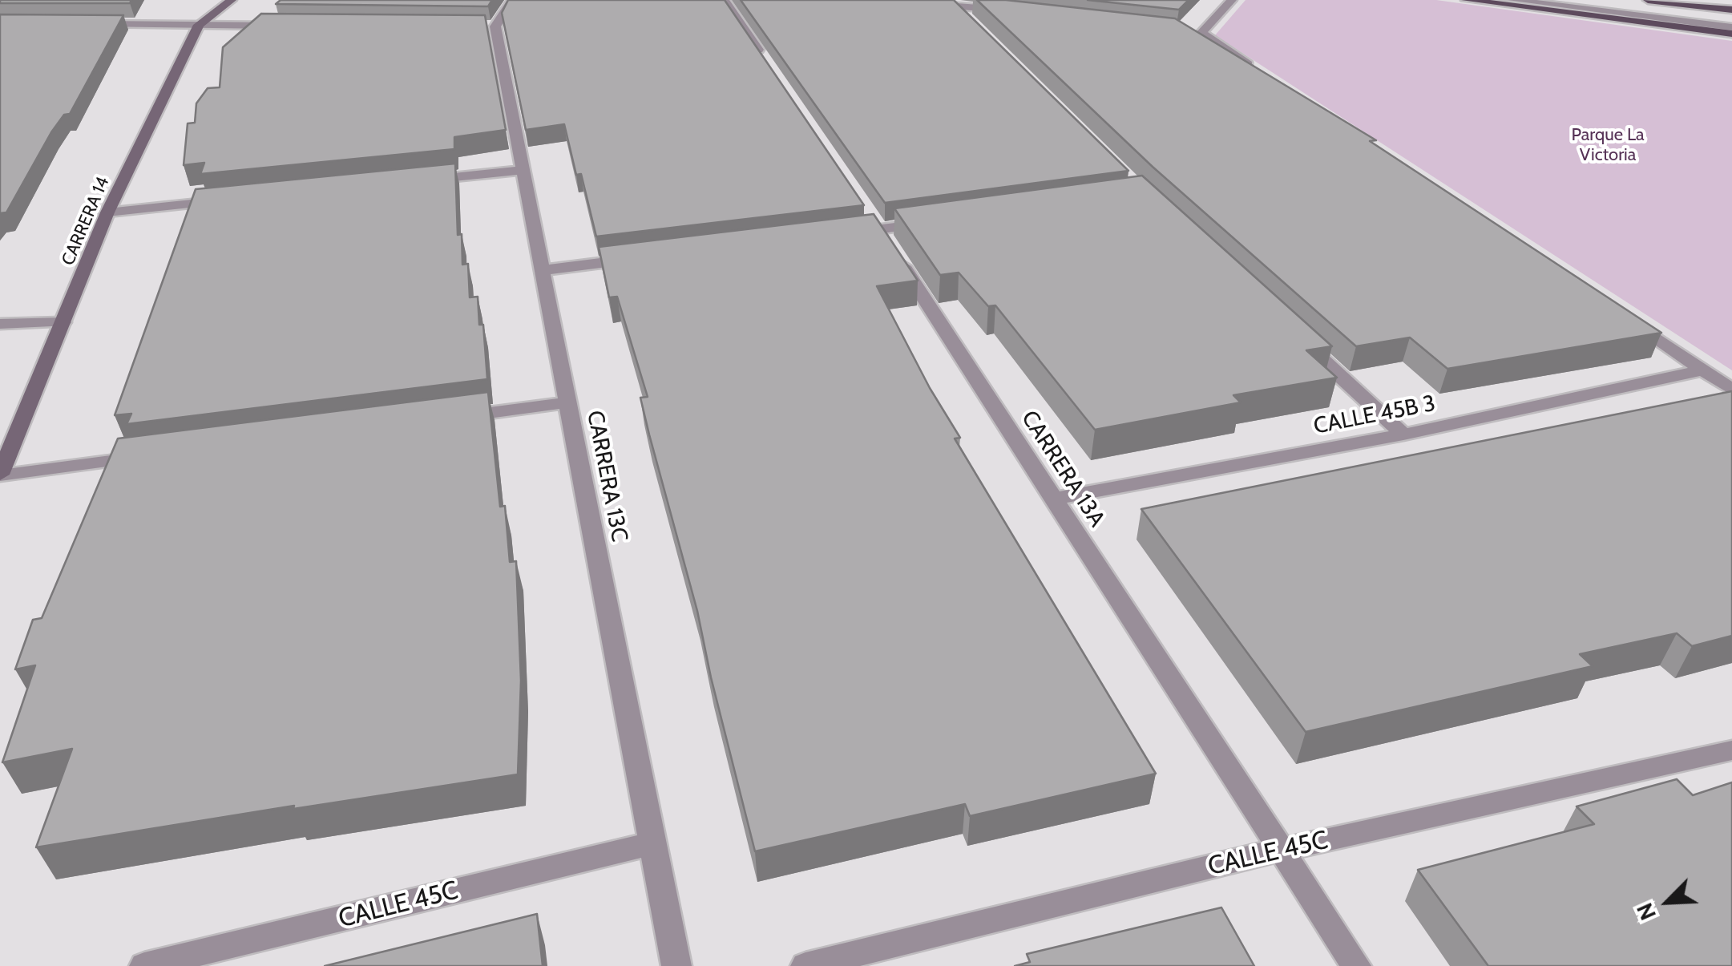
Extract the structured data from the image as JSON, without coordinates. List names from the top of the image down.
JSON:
{
  "streets": {
    "street": [
      "CARRERA 14",
      "CALLE 45B 3",
      "CARRERA 13A",
      "CARRERA 13C",
      "CALLE 45C"
    ]
  },
  "crossings": [
    ["CALLE 45B 3", "CARRERA 13A"],
    ["CARRERA 13A", "CALLE 45C"],
    ["CARRERA 13C", "CALLE 45C"]
  ],
  "parks": ["Parque La Victoria"],
  "north": "bottom left"
}
